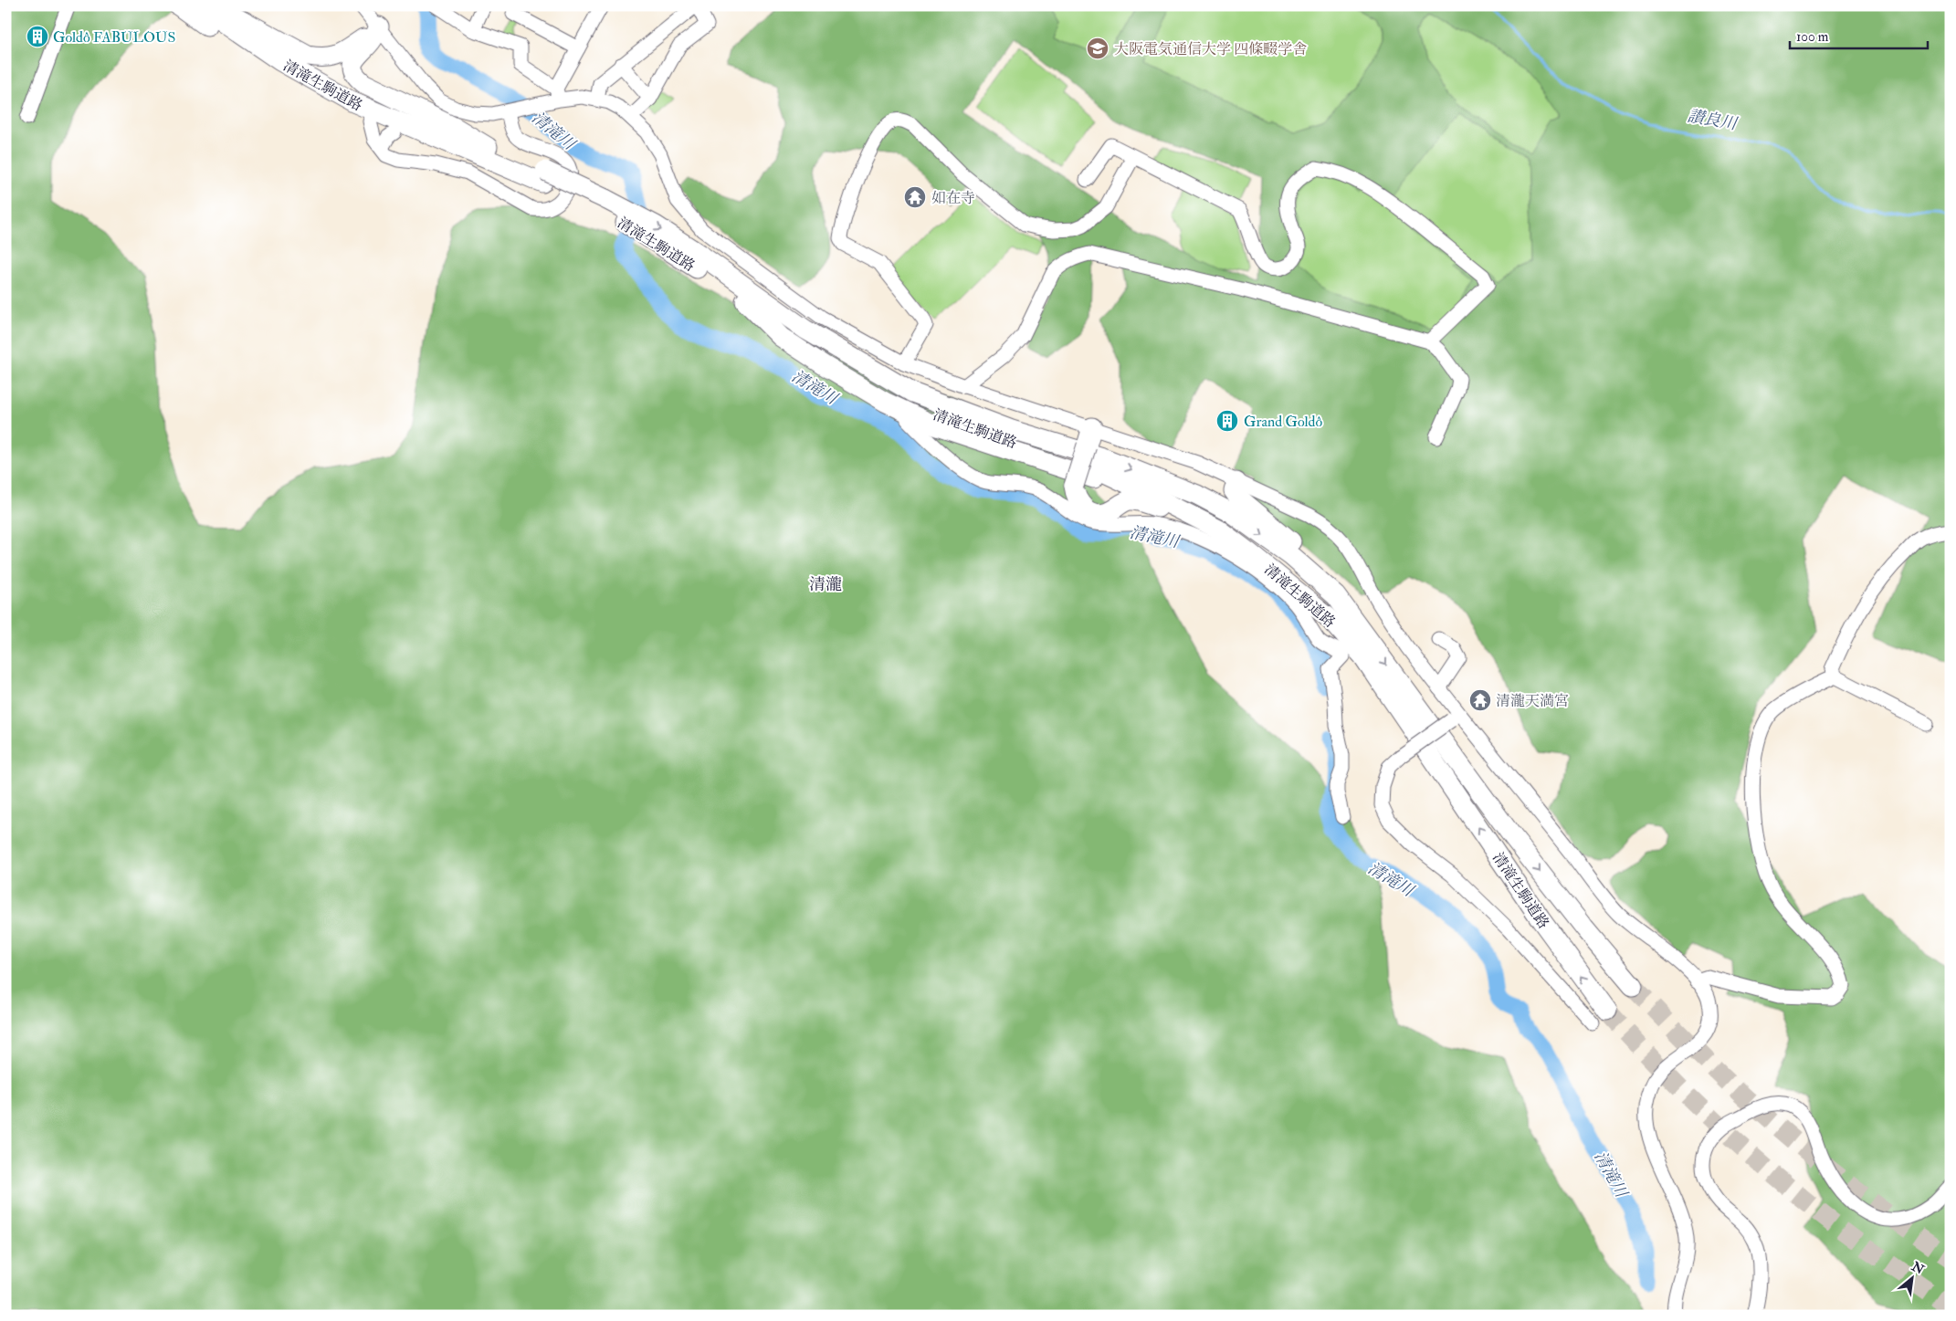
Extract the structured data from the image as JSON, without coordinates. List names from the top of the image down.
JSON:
{
  "streets": {
    "highway": ["清滝生駒道路"]
  },
  "districts": ["清瀧"],
  "water": ["讃良川", "清滝川"],
  "places": {
    "building": ["Goldô FABULOUS", "Grand Goldô"],
    "school or university": ["大阪電気通信大学 四條畷学舎"],
    "temple": ["如在寺", "清瀧天満宮"]
  },
  "scale_bar": "100 m",
  "north": "top right"
}
